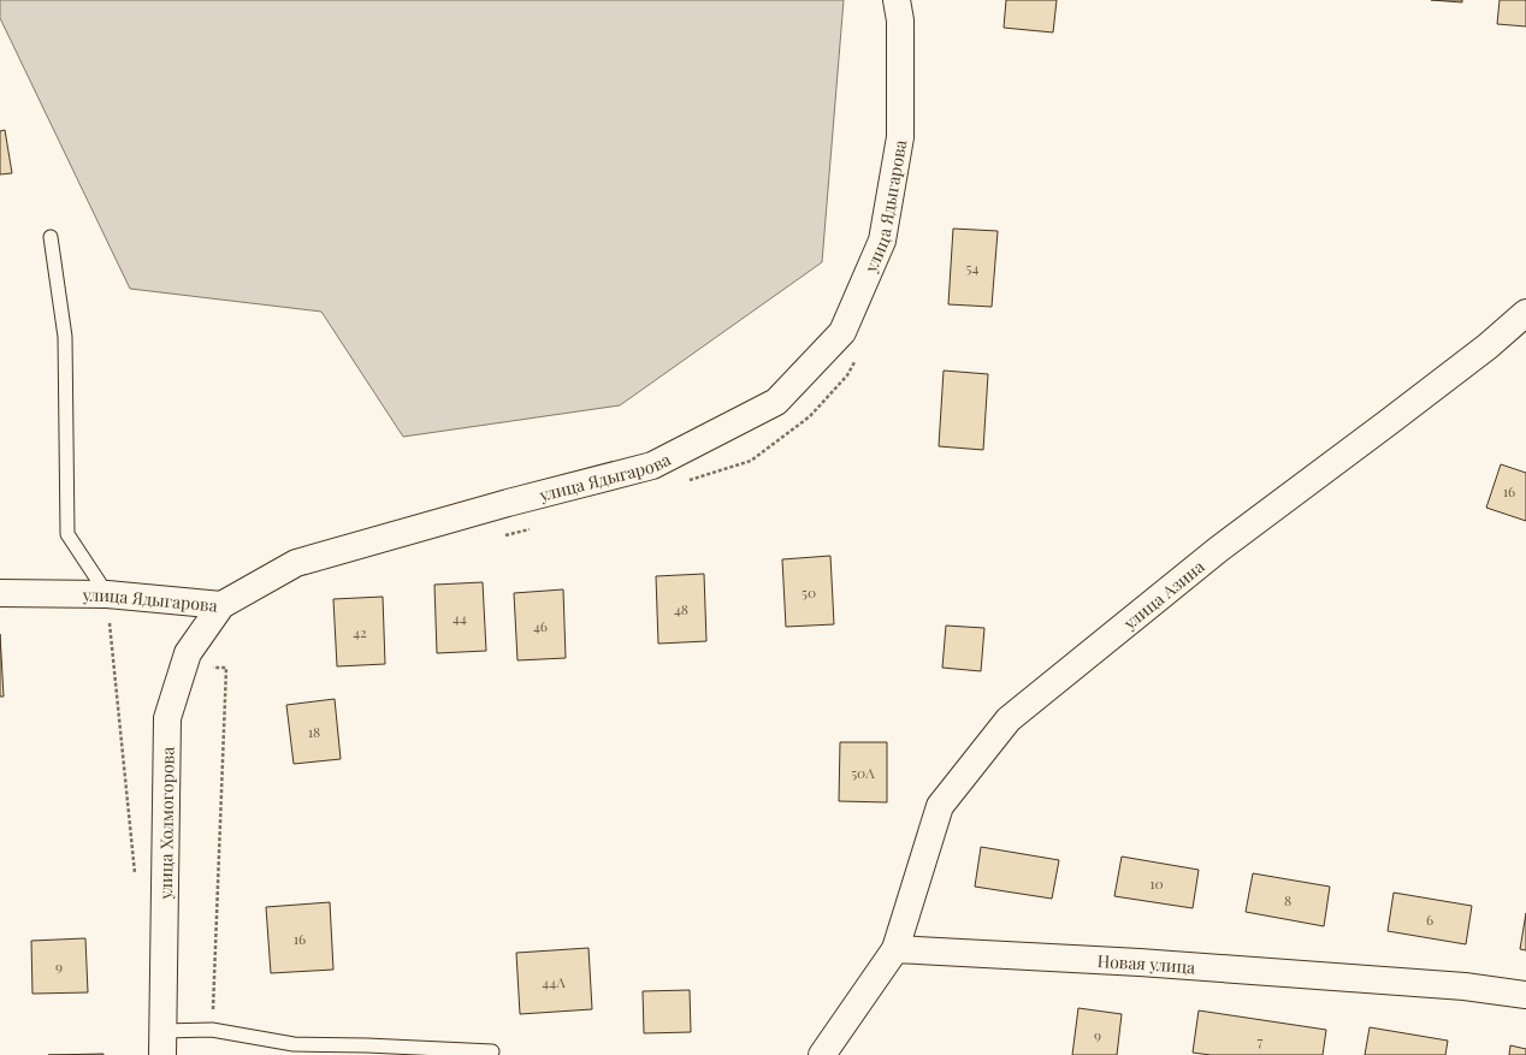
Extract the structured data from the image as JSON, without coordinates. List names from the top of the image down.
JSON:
{
  "streets": {
    "street": [
      "улица Ядыгарова",
      "улица Азина",
      "улица Холмогорова",
      "Новая улица"
    ]
  },
  "crossings": [
    ["улица Ядыгарова", "улица Холмогорова"],
    ["улица Азина", "Новая улица"]
  ],
  "house_numbers": [
    "54",
    "16",
    "50",
    "48",
    "44",
    "46",
    "42",
    "18",
    "50А",
    "10",
    "8",
    "6",
    "16",
    "9",
    "44А",
    "9",
    "7"
  ]
}
